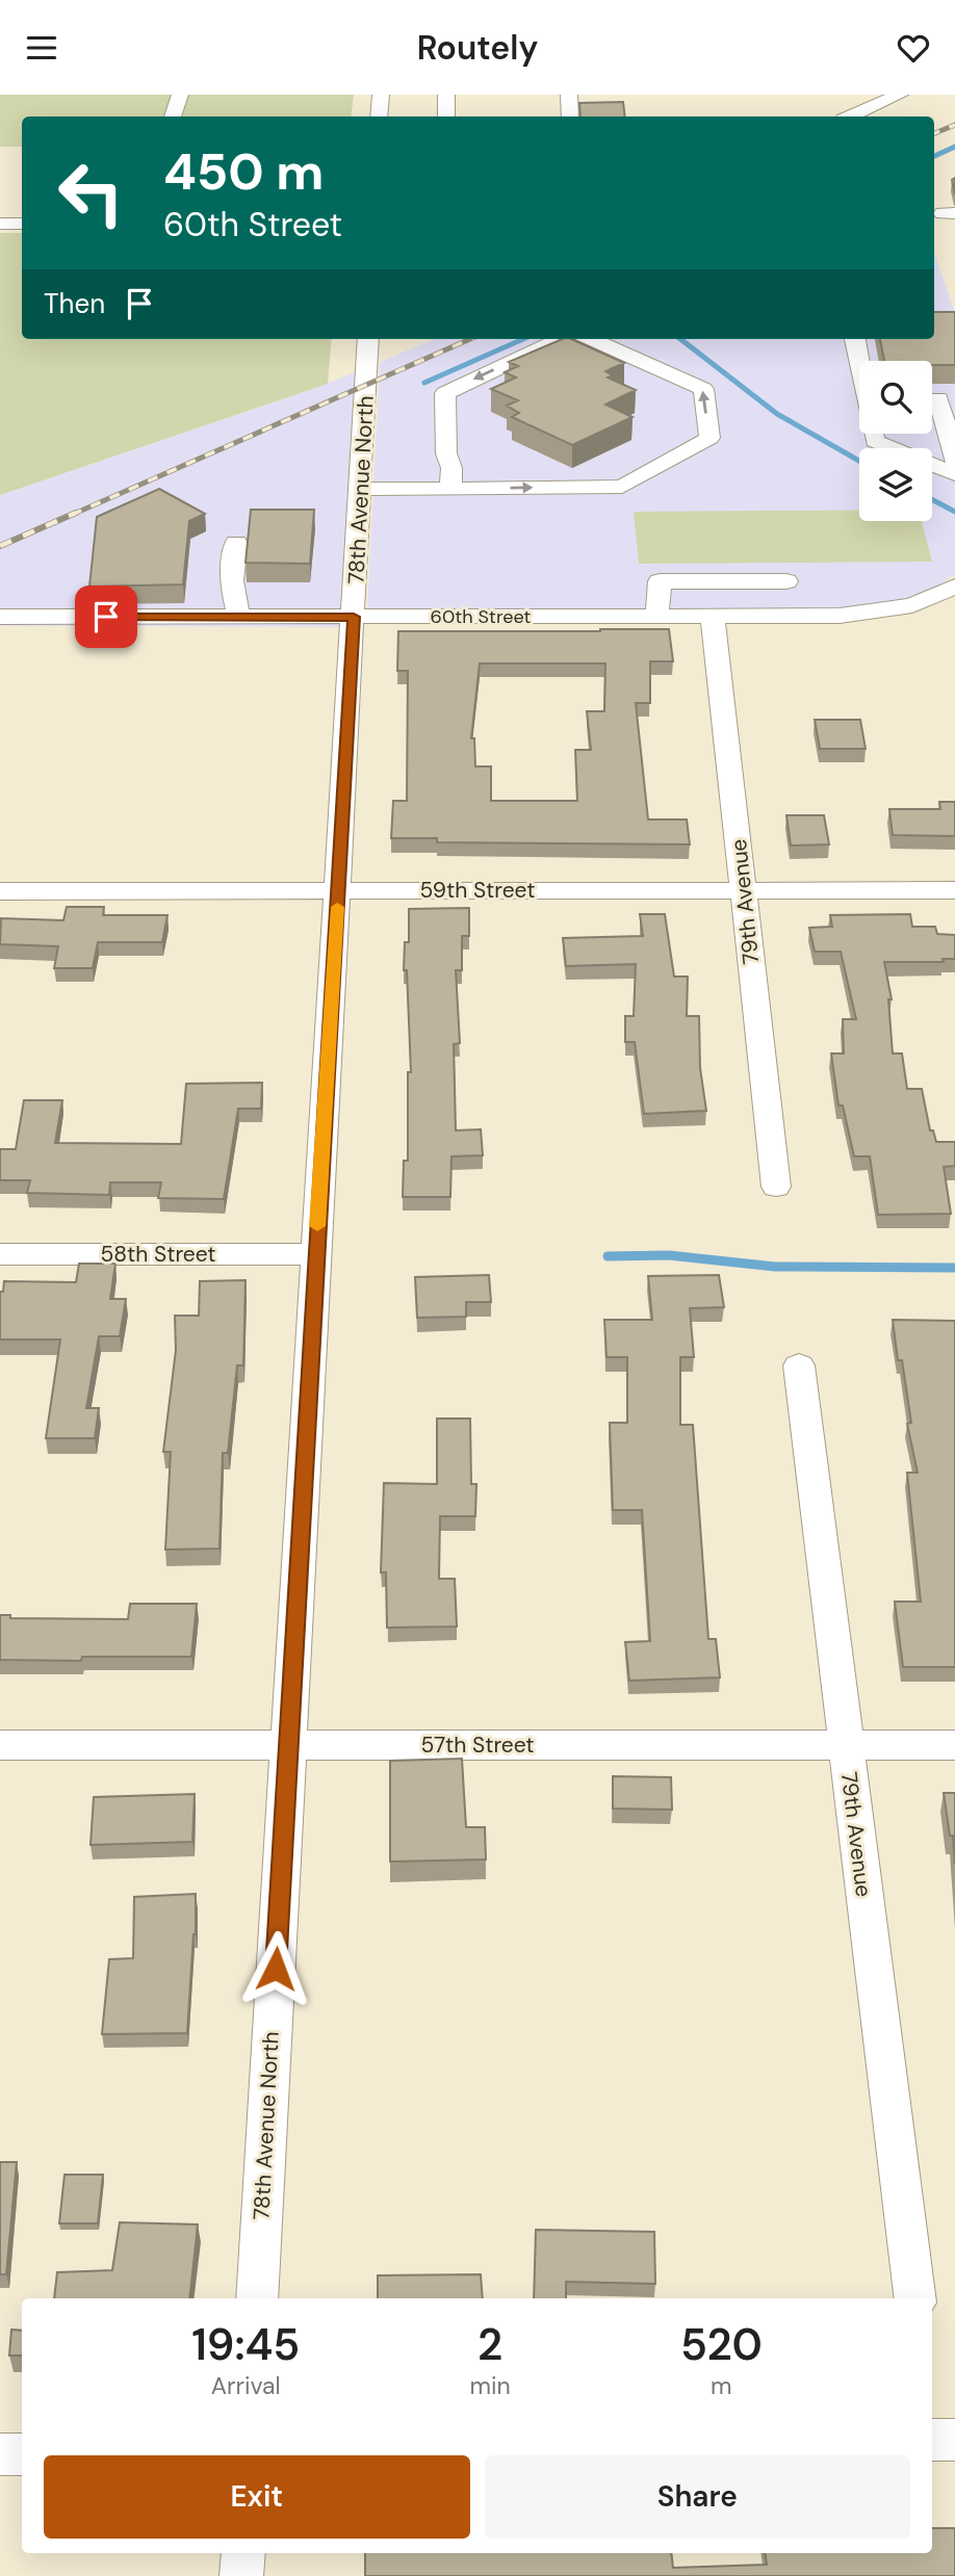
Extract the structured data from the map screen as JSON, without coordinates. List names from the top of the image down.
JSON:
{
  "streets": {
    "street": [
      "78th Avenue North",
      "60th Street",
      "59th Street",
      "79th Avenue",
      "58th Street",
      "57th Street"
    ]
  },
  "crossings": [
    ["78th Avenue North", "60th Street"],
    ["78th Avenue North", "59th Street"],
    ["78th Avenue North", "58th Street"],
    ["78th Avenue North", "57th Street"],
    ["60th Street", "79th Avenue"],
    ["59th Street", "79th Avenue"],
    ["79th Avenue", "57th Street"]
  ],
  "page": {
    "header": "Routely",
    "turn": ["450 m", "60th Street"],
    "then": "Then",
    "eta": [
      "19:45",
      "Arrival",
      "2",
      "min",
      "520",
      "m"
    ],
    "buttons": ["Exit", "Share"]
  }
}
